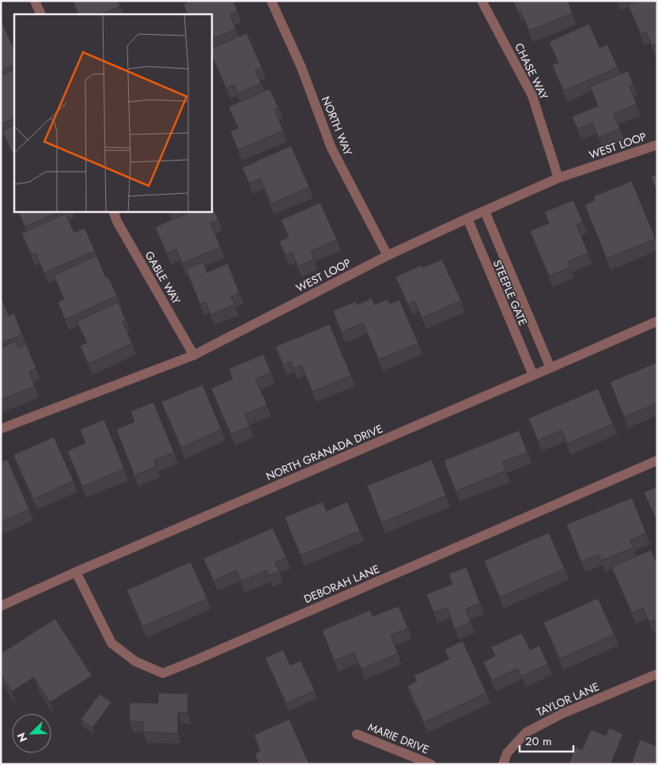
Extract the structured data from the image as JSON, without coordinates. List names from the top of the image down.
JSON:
{
  "streets": {
    "street": [
      "CHASE WAY",
      "NORTH WAY",
      "WEST LOOP",
      "GABLE WAY",
      "STEEPLE GATE",
      "NORTH GRANADA DRIVE",
      "DEBORAH LANE",
      "TAYLOR LANE",
      "MARIE DRIVE"
    ]
  },
  "crossings": [
    ["CHASE WAY", "WEST LOOP"],
    ["NORTH WAY", "WEST LOOP"],
    ["WEST LOOP", "GABLE WAY"],
    ["WEST LOOP", "STEEPLE GATE"],
    ["STEEPLE GATE", "NORTH GRANADA DRIVE"],
    ["NORTH GRANADA DRIVE", "DEBORAH LANE"]
  ],
  "scale_bar": "20 m",
  "north": "bottom left"
}
